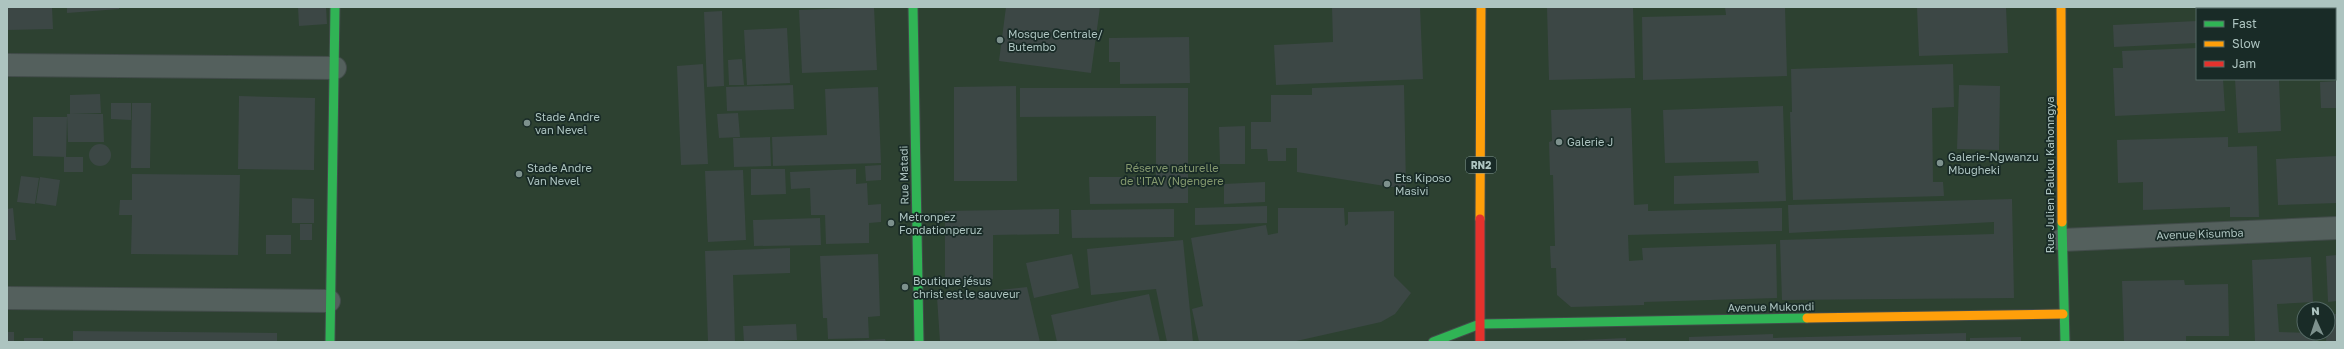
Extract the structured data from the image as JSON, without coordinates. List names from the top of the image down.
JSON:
{
  "streets": {
    "main road": [
      "RN2",
      "Rue Matadi",
      "Rue Julien Paluku Kahonngya",
      "Avenue Mukondi"
    ],
    "street": ["Avenue Kisumba"]
  },
  "crossings": [
    ["RN2", "Avenue Mukondi"],
    ["Rue Julien Paluku Kahonngya", "Avenue Kisumba"],
    ["Rue Julien Paluku Kahonngya", "Avenue Mukondi"]
  ],
  "parks": ["Réserve naturelle de l'ITAV (Ngengere"],
  "places": [
    "Mosque Centrale/ Butembo",
    "Stade Andre van Nevel",
    "Galerie J",
    "Galerie-Ngwanzu Mbugheki",
    "Stade Andre Van Nevel",
    "Ets Kiposo Masivi",
    "Metronpez Fondationperuz",
    "Boutique jésus christ est le sauveur"
  ],
  "legend": ["Fast", "Slow", "Jam"],
  "north": "top"
}
